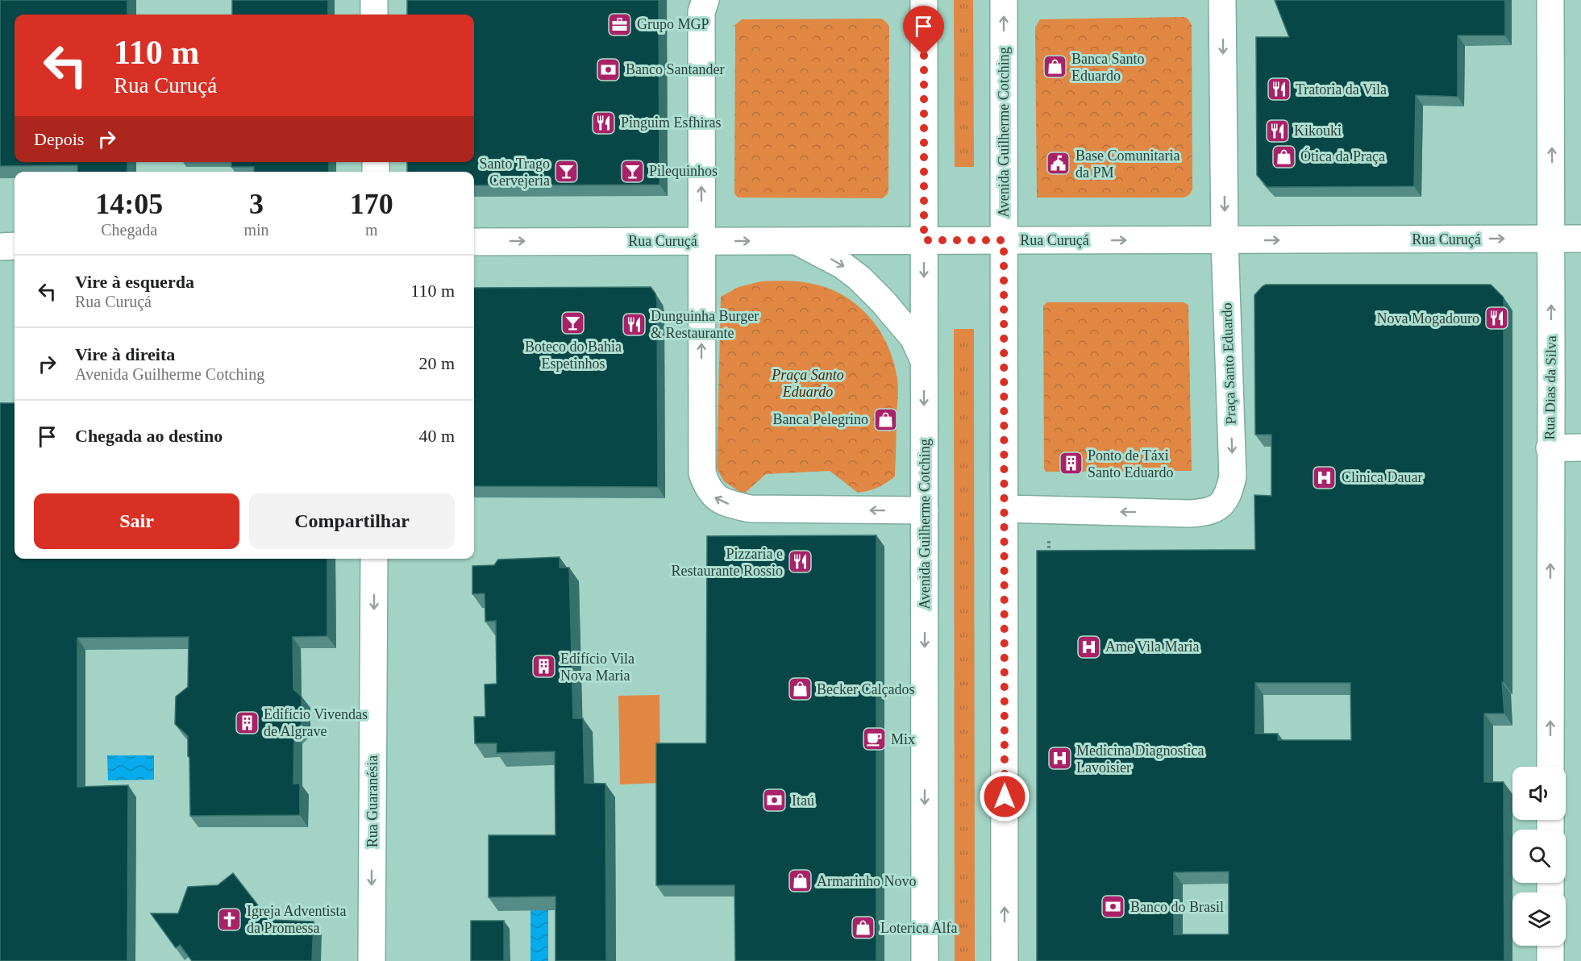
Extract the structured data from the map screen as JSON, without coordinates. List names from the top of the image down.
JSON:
{
  "streets": {
    "main road": [
      "Avenida Guilherme Cotching",
      "Rua Curuçá",
      "Praça Santo Eduardo",
      "Rua Dias da Silva",
      "Rua Guaranésia"
    ]
  },
  "crossings": [
    ["Avenida Guilherme Cotching", "Rua Curuçá"],
    ["Avenida Guilherme Cotching", "Praça Santo Eduardo"],
    ["Rua Curuçá", "Praça Santo Eduardo"],
    ["Rua Curuçá", "Rua Dias da Silva"]
  ],
  "one_way": ["Rua Curuçá", "Rua Dias da Silva", "Rua Guaranésia"],
  "parks": ["Praça Santo Eduardo"],
  "places": {
    "office": ["Grupo MGP"],
    "shop": [
      "Banca Santo Eduardo",
      "Ótica da Praça",
      "Banca Pelegrino",
      "Becker Calçados",
      "Armarinho Novo",
      "Loterica Alfa"
    ],
    "bank": ["Banco Santander", "Itaú", "Banco do Brasil"],
    "restaurant": [
      "Tratoria da Vila",
      "Pinguim Esfhiras",
      "Kikouki",
      "Nova Mogadouro",
      "Dunguinha Burger & Restaurante",
      "Pizzaria e Restaurante Rossio"
    ],
    "public building": ["Base Comunitaria da PM"],
    "bar": ["Pilequinhos", "Santo Trago Cervejeria", "Boteco do Bahia Espetinhos"],
    "building": ["Ponto de Táxi Santo Eduardo", "Edifício Vila Nova Maria", "Edifício Vivendas de Algrave"],
    "hospital": ["Clinica Dauar", "Ame Vila Maria", "Medicina Diagnostica Lavoisier"],
    "cafe": ["Mix"],
    "church": ["Igreja Adventista da Promessa"]
  },
  "page": {
    "turn": ["110 m", "Rua Curuçá"],
    "then": "Depois",
    "eta": [
      "14:05",
      "Chegada",
      "3",
      "min",
      "170",
      "m"
    ],
    "list": [
      {
        "name": "Vire à esquerda",
        "note": "Rua Curuçá",
        "value": "110 m"
      },
      {
        "name": "Vire à direita",
        "note": "Avenida Guilherme Cotching",
        "value": "20 m"
      },
      {
        "name": "Chegada ao destino",
        "value": "40 m"
      }
    ],
    "buttons": ["Sair", "Compartilhar"]
  }
}
